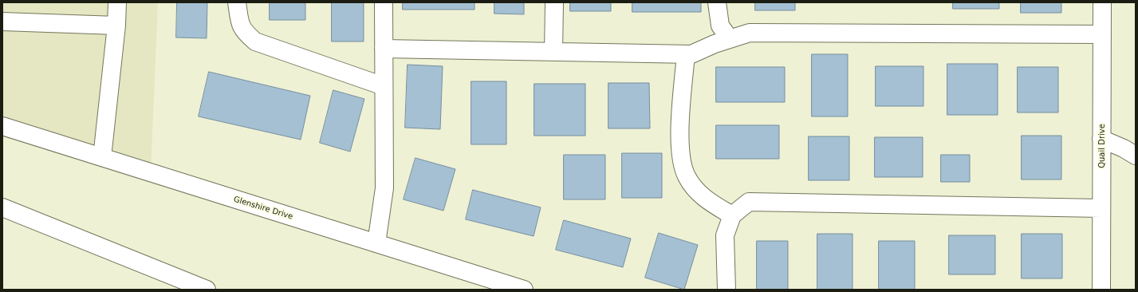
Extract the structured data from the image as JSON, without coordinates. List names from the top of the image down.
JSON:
{
  "streets": {
    "main road": ["Quail Drive", "Glenshire Drive"]
  }
}
